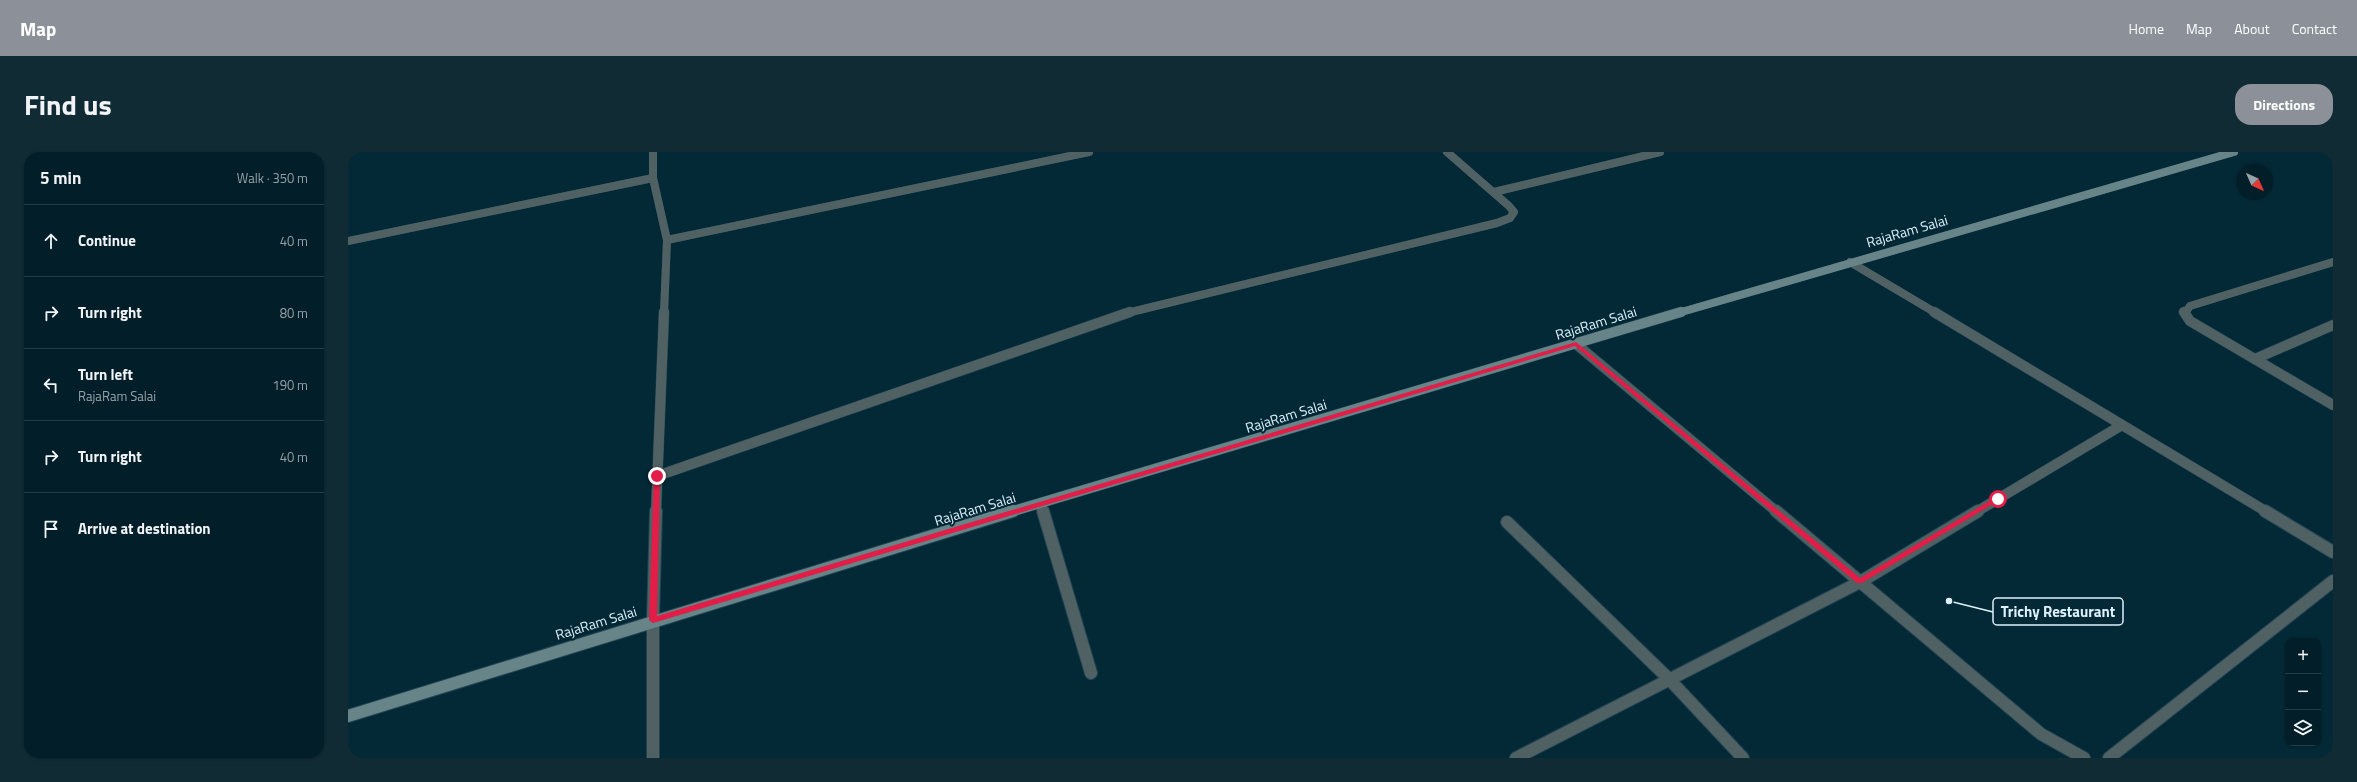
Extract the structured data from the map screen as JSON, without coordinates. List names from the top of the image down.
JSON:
{
  "streets": {
    "street": ["RajaRam Salai"]
  },
  "places": ["Trichy Restaurant"],
  "north": "bottom right",
  "page": {
    "header": "Map",
    "nav": [
      "Home",
      "Map",
      "About",
      "Contact"
    ],
    "title": "Find us",
    "buttons": "Directions",
    "heading": ["5 min", "Walk · 350 m"],
    "list": [
      ["Continue", "40 m"],
      ["Turn right", "80 m"],
      ["Turn left", "RajaRam Salai", "190 m"],
      ["Turn right", "40 m"],
      "Arrive at destination"
    ],
    "map_buttons": ["+", "−"]
  }
}
